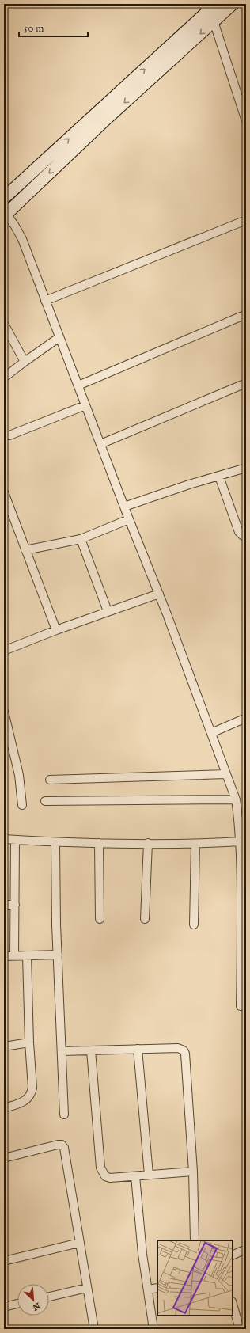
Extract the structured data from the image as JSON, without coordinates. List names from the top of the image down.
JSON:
{
  "scale_bar": "50 m",
  "north": "bottom right"
}
